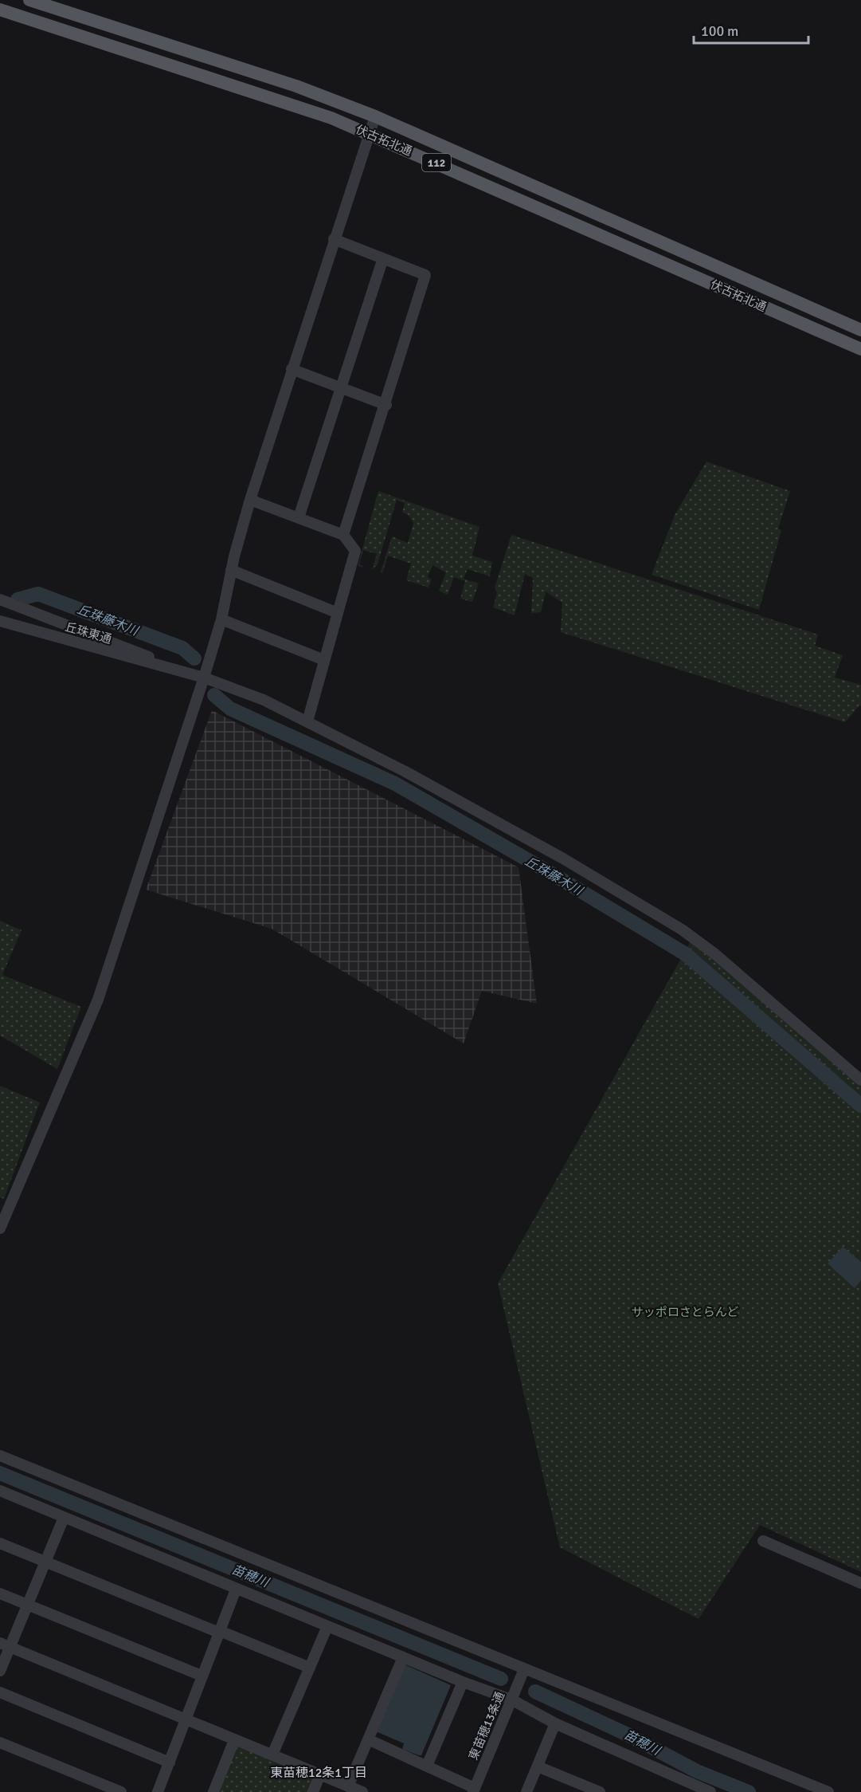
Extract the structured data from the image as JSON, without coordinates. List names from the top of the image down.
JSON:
{
  "streets": {
    "main road": ["伏古拓北通", "112"],
    "street": ["丘珠東通", "東苗穂13条通"]
  },
  "districts": ["東苗穂12条1丁目"],
  "water": ["丘珠藤木川", "苗穂川"],
  "parks": ["サッポロさとらんど"],
  "scale_bar": "100 m"
}
